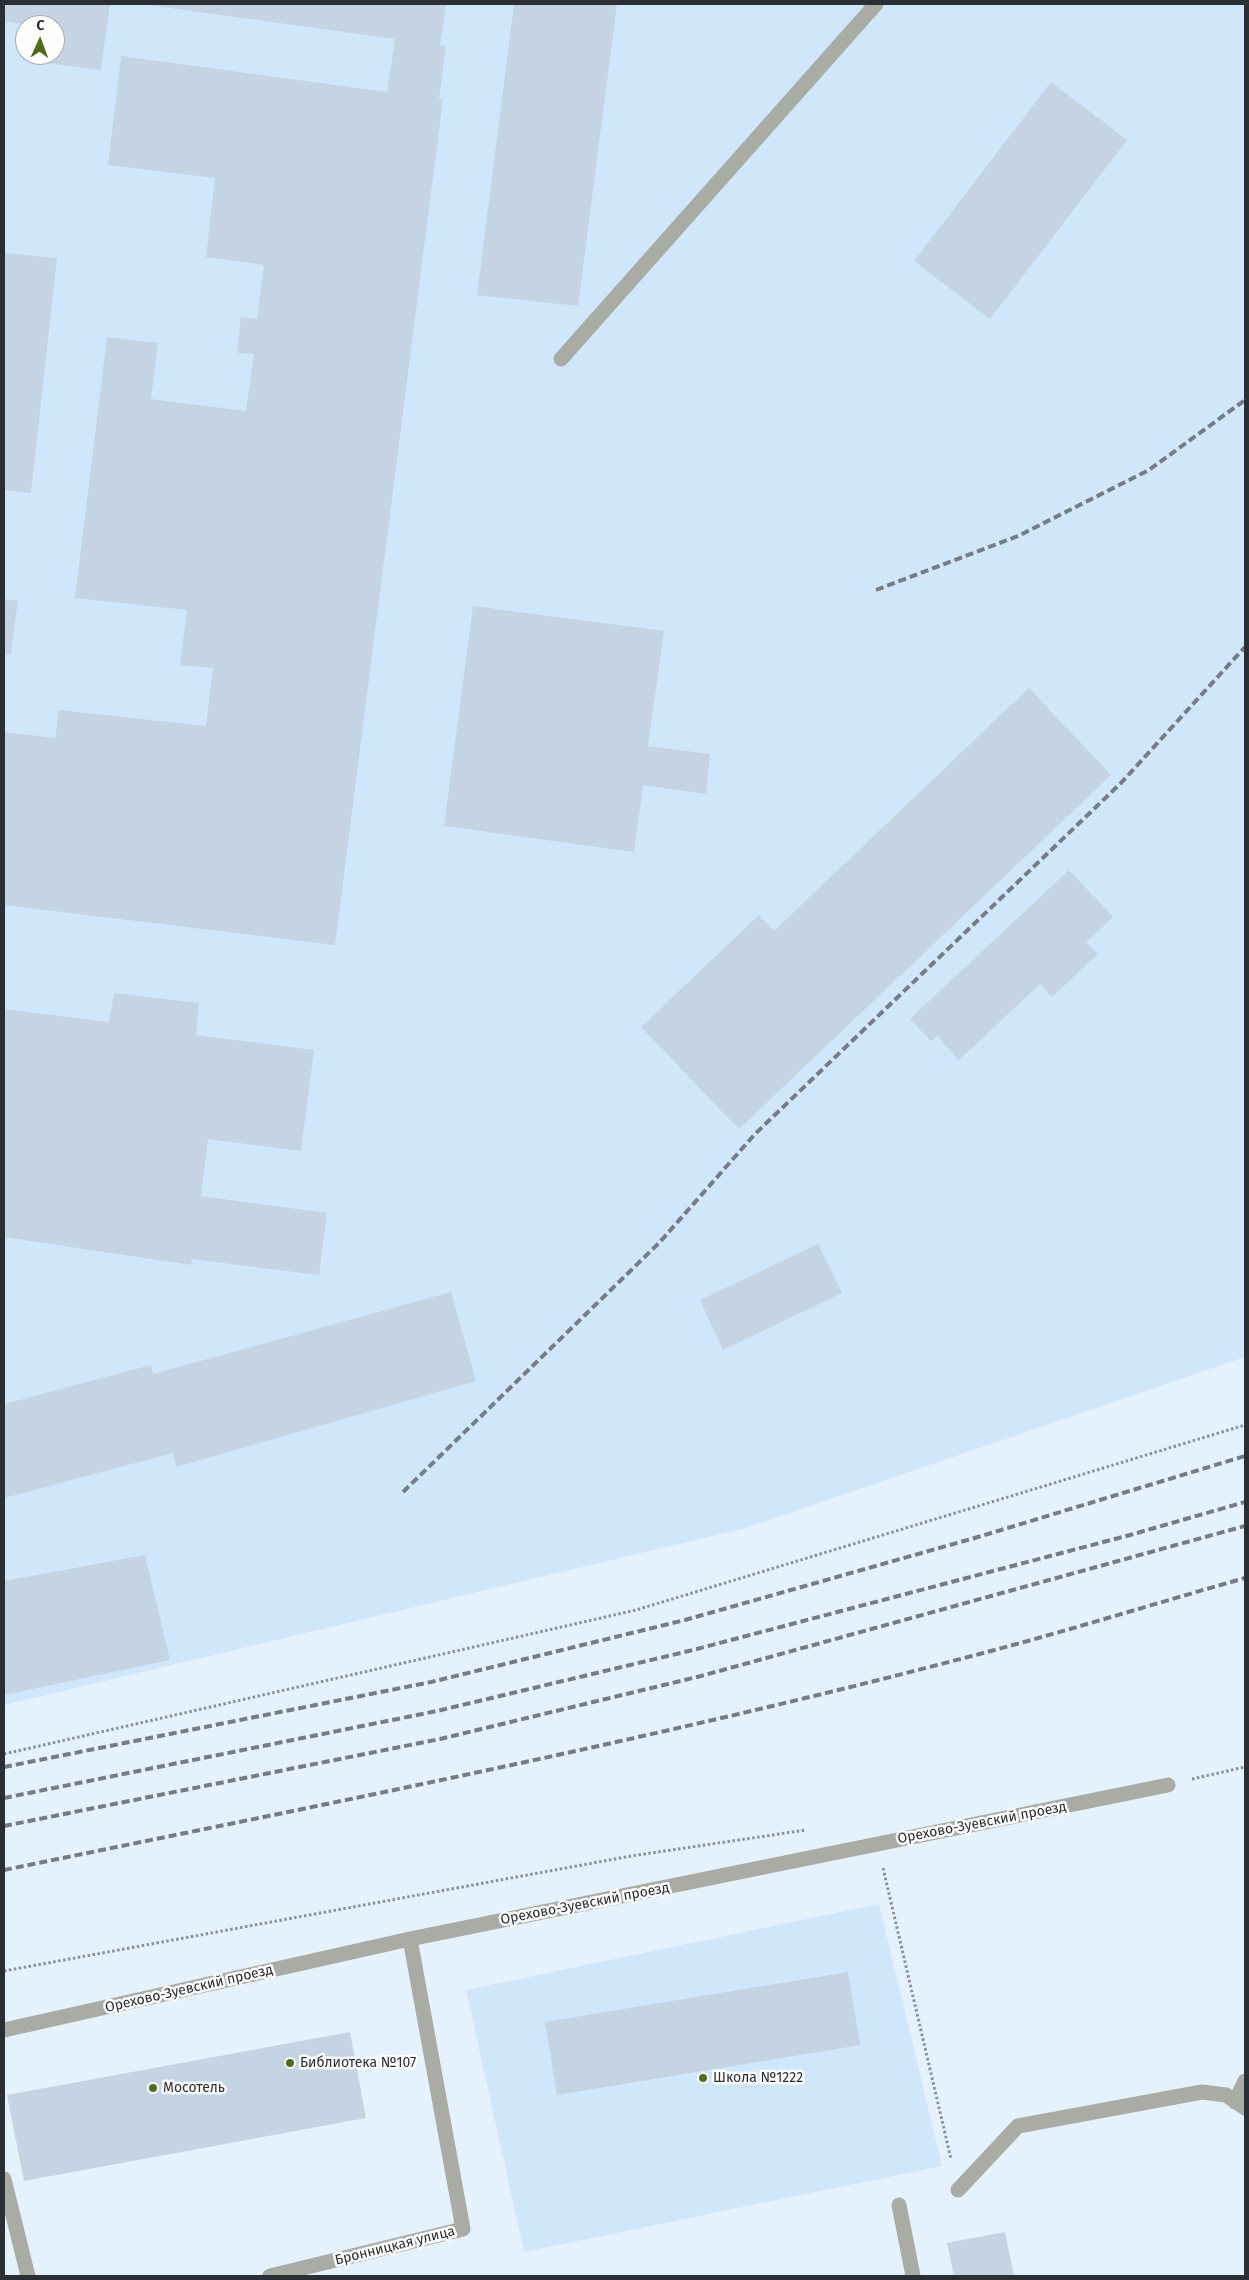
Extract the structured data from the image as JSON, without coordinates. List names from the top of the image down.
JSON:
{
  "streets": {
    "street": ["Орехово-Зуевский проезд", "Бронницкая улица"]
  },
  "crossings": [
    ["Орехово-Зуевский проезд", "Бронницкая улица"]
  ],
  "places": ["Библиотека №107", "Школа №1222", "Мосотель"],
  "north": "top"
}
